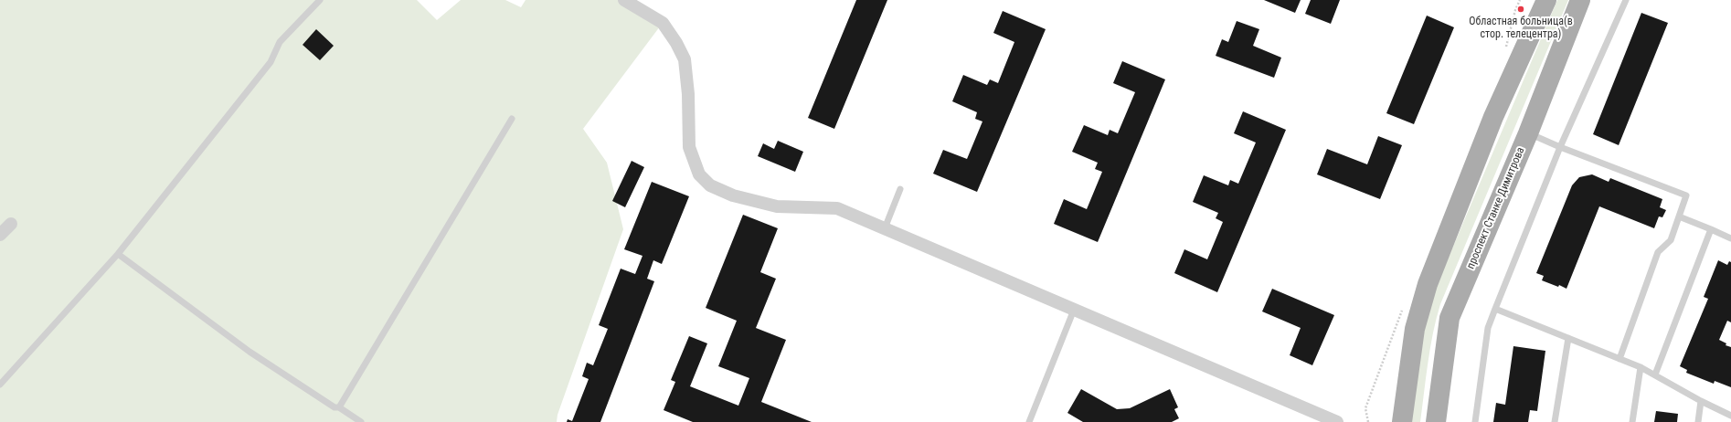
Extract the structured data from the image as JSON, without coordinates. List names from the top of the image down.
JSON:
{
  "streets": {
    "main road": ["проспект Станке Димитрова"]
  },
  "places": ["Областная больница(в стор. телецентра)"]
}
